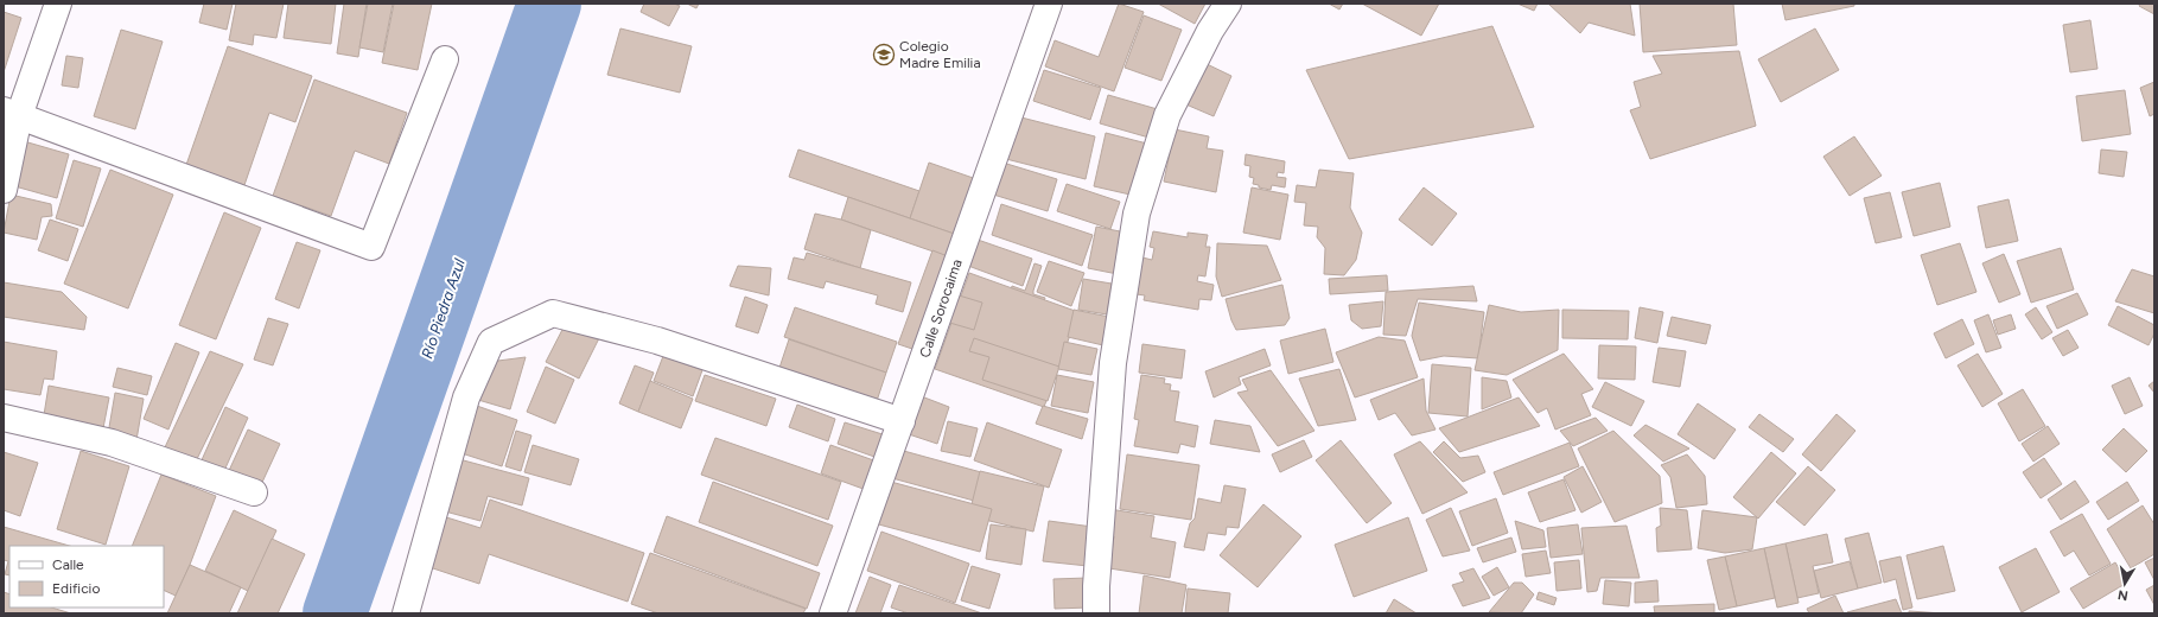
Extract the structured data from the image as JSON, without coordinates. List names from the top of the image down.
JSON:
{
  "streets": {
    "street": ["Calle Sorocaima"]
  },
  "water": ["Río Piedra Azul"],
  "places": {
    "school or university": ["Colegio Madre Emilia"]
  },
  "legend": ["Calle", "Edificio"],
  "north": "bottom"
}
